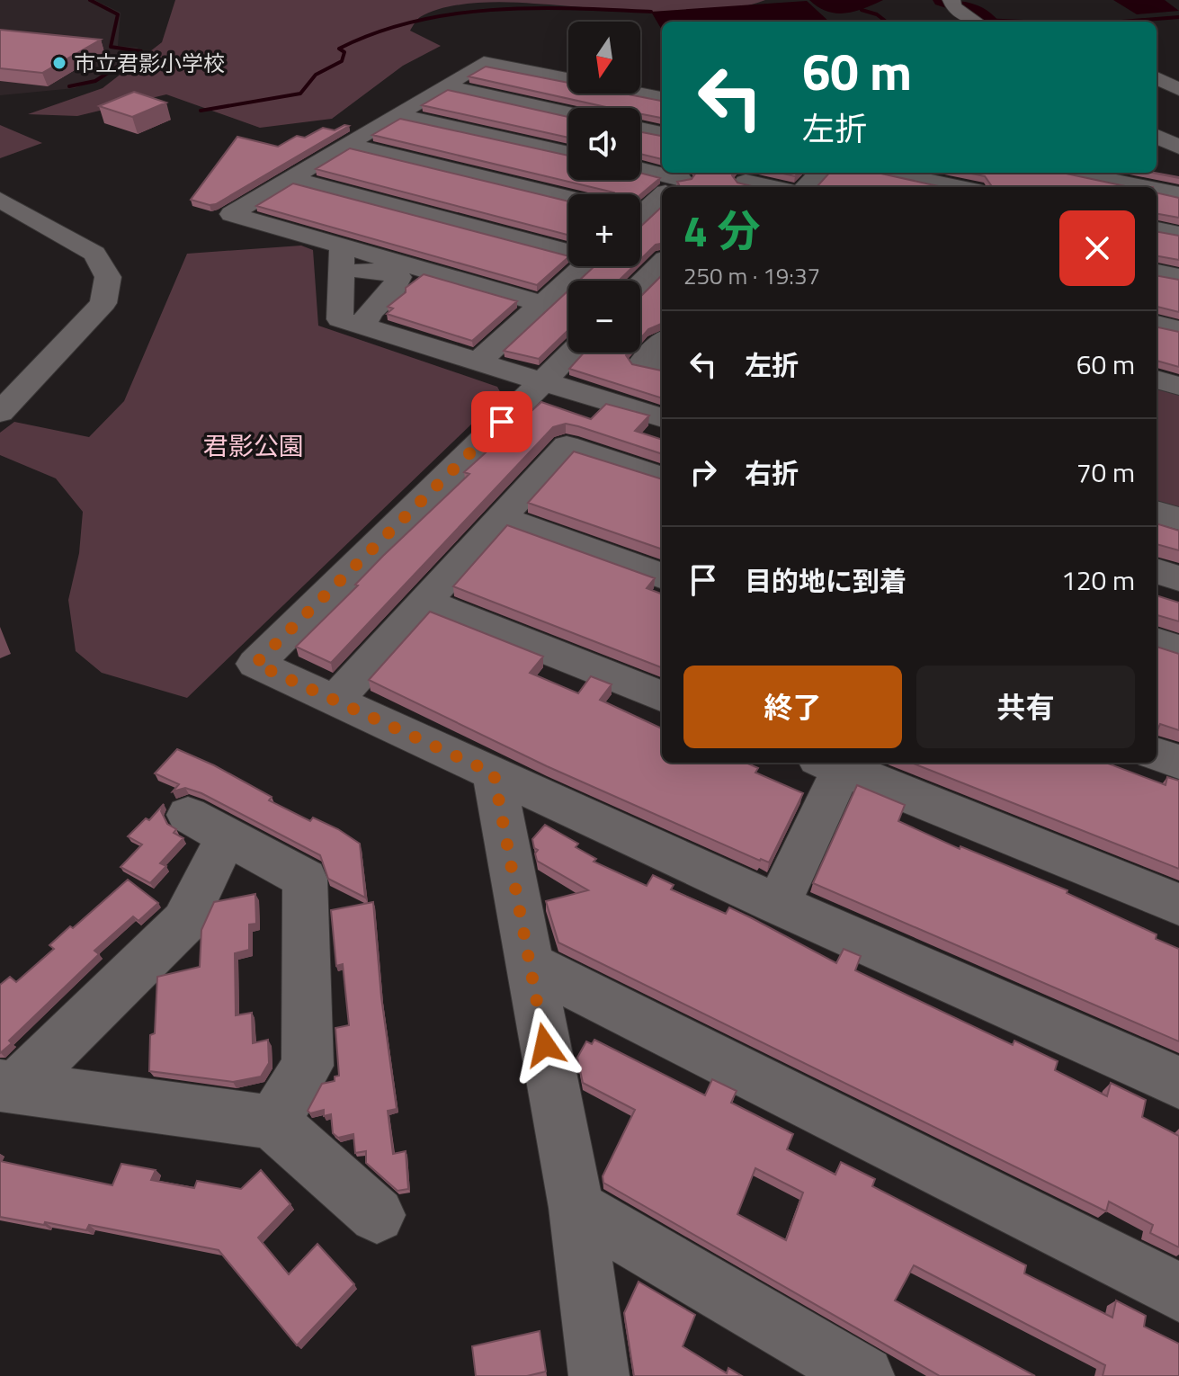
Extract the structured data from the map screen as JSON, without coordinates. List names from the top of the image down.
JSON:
{
  "parks": ["君影公園"],
  "places": ["市立君影小学校"],
  "north": "bottom",
  "page": {
    "map_buttons": ["+", "−"],
    "turn": ["60 m", "左折"],
    "heading": ["4 分", "250 m · 19:37"],
    "list": [
      {
        "name": "左折",
        "value": "60 m"
      },
      {
        "name": "右折",
        "value": "70 m"
      },
      {
        "name": "目的地に到着",
        "value": "120 m"
      }
    ],
    "buttons": ["終了", "共有"]
  }
}
